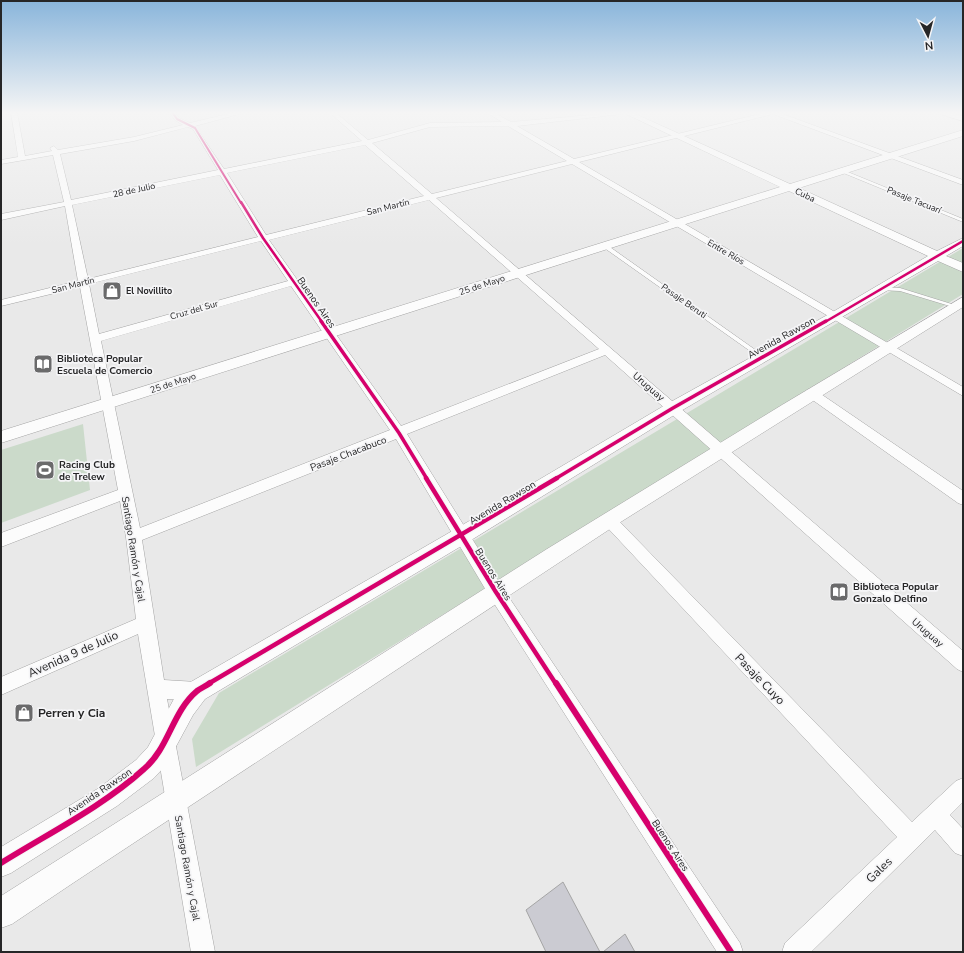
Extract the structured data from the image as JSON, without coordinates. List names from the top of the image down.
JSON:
{
  "streets": {
    "street": [
      "28 de Julio",
      "Cuba",
      "San Martín",
      "Entre Ríos",
      "25 de Mayo",
      "Buenos Aires",
      "Cruz del Sur",
      "Avenida Rawson",
      "Uruguay",
      "Pasaje Chacabuco",
      "Santiago Ramón y Cajal",
      "Avenida 9 de Julio",
      "Pasaje Cuyo",
      "Gales"
    ],
    "lane": ["Pasaje Tacuarí", "Pasaje Beruti"]
  },
  "crossings": [
    ["28 de Julio", "Buenos Aires"],
    ["28 de Julio", "Santiago Ramón y Cajal"],
    ["Cuba", "25 de Mayo"],
    ["Cuba", "Avenida Rawson"],
    ["Pasaje Tacuarí", "25 de Mayo"],
    ["San Martín", "Entre Ríos"],
    ["San Martín", "Buenos Aires"],
    ["San Martín", "Uruguay"],
    ["San Martín", "Santiago Ramón y Cajal"],
    ["Entre Ríos", "25 de Mayo"],
    ["Entre Ríos", "Avenida Rawson"],
    ["25 de Mayo", "Pasaje Beruti"],
    ["25 de Mayo", "Buenos Aires"],
    ["25 de Mayo", "Uruguay"],
    ["25 de Mayo", "Santiago Ramón y Cajal"],
    ["Pasaje Beruti", "Avenida Rawson"],
    ["Buenos Aires", "Cruz del Sur"],
    ["Buenos Aires", "Avenida Rawson"],
    ["Buenos Aires", "Pasaje Chacabuco"],
    ["Cruz del Sur", "Santiago Ramón y Cajal"],
    ["Avenida Rawson", "Uruguay"],
    ["Avenida Rawson", "Santiago Ramón y Cajal"],
    ["Uruguay", "Pasaje Chacabuco"],
    ["Pasaje Chacabuco", "Santiago Ramón y Cajal"],
    ["Santiago Ramón y Cajal", "Avenida 9 de Julio"],
    ["Pasaje Cuyo", "Gales"]
  ],
  "places": {
    "shop": ["El Novillito", "Perren y Cia"],
    "library": ["Biblioteca Popular Escuela de Comercio", "Biblioteca Popular Gonzalo Delfino"],
    "sports": ["Racing Club de Trelew"]
  },
  "north": "bottom"
}
